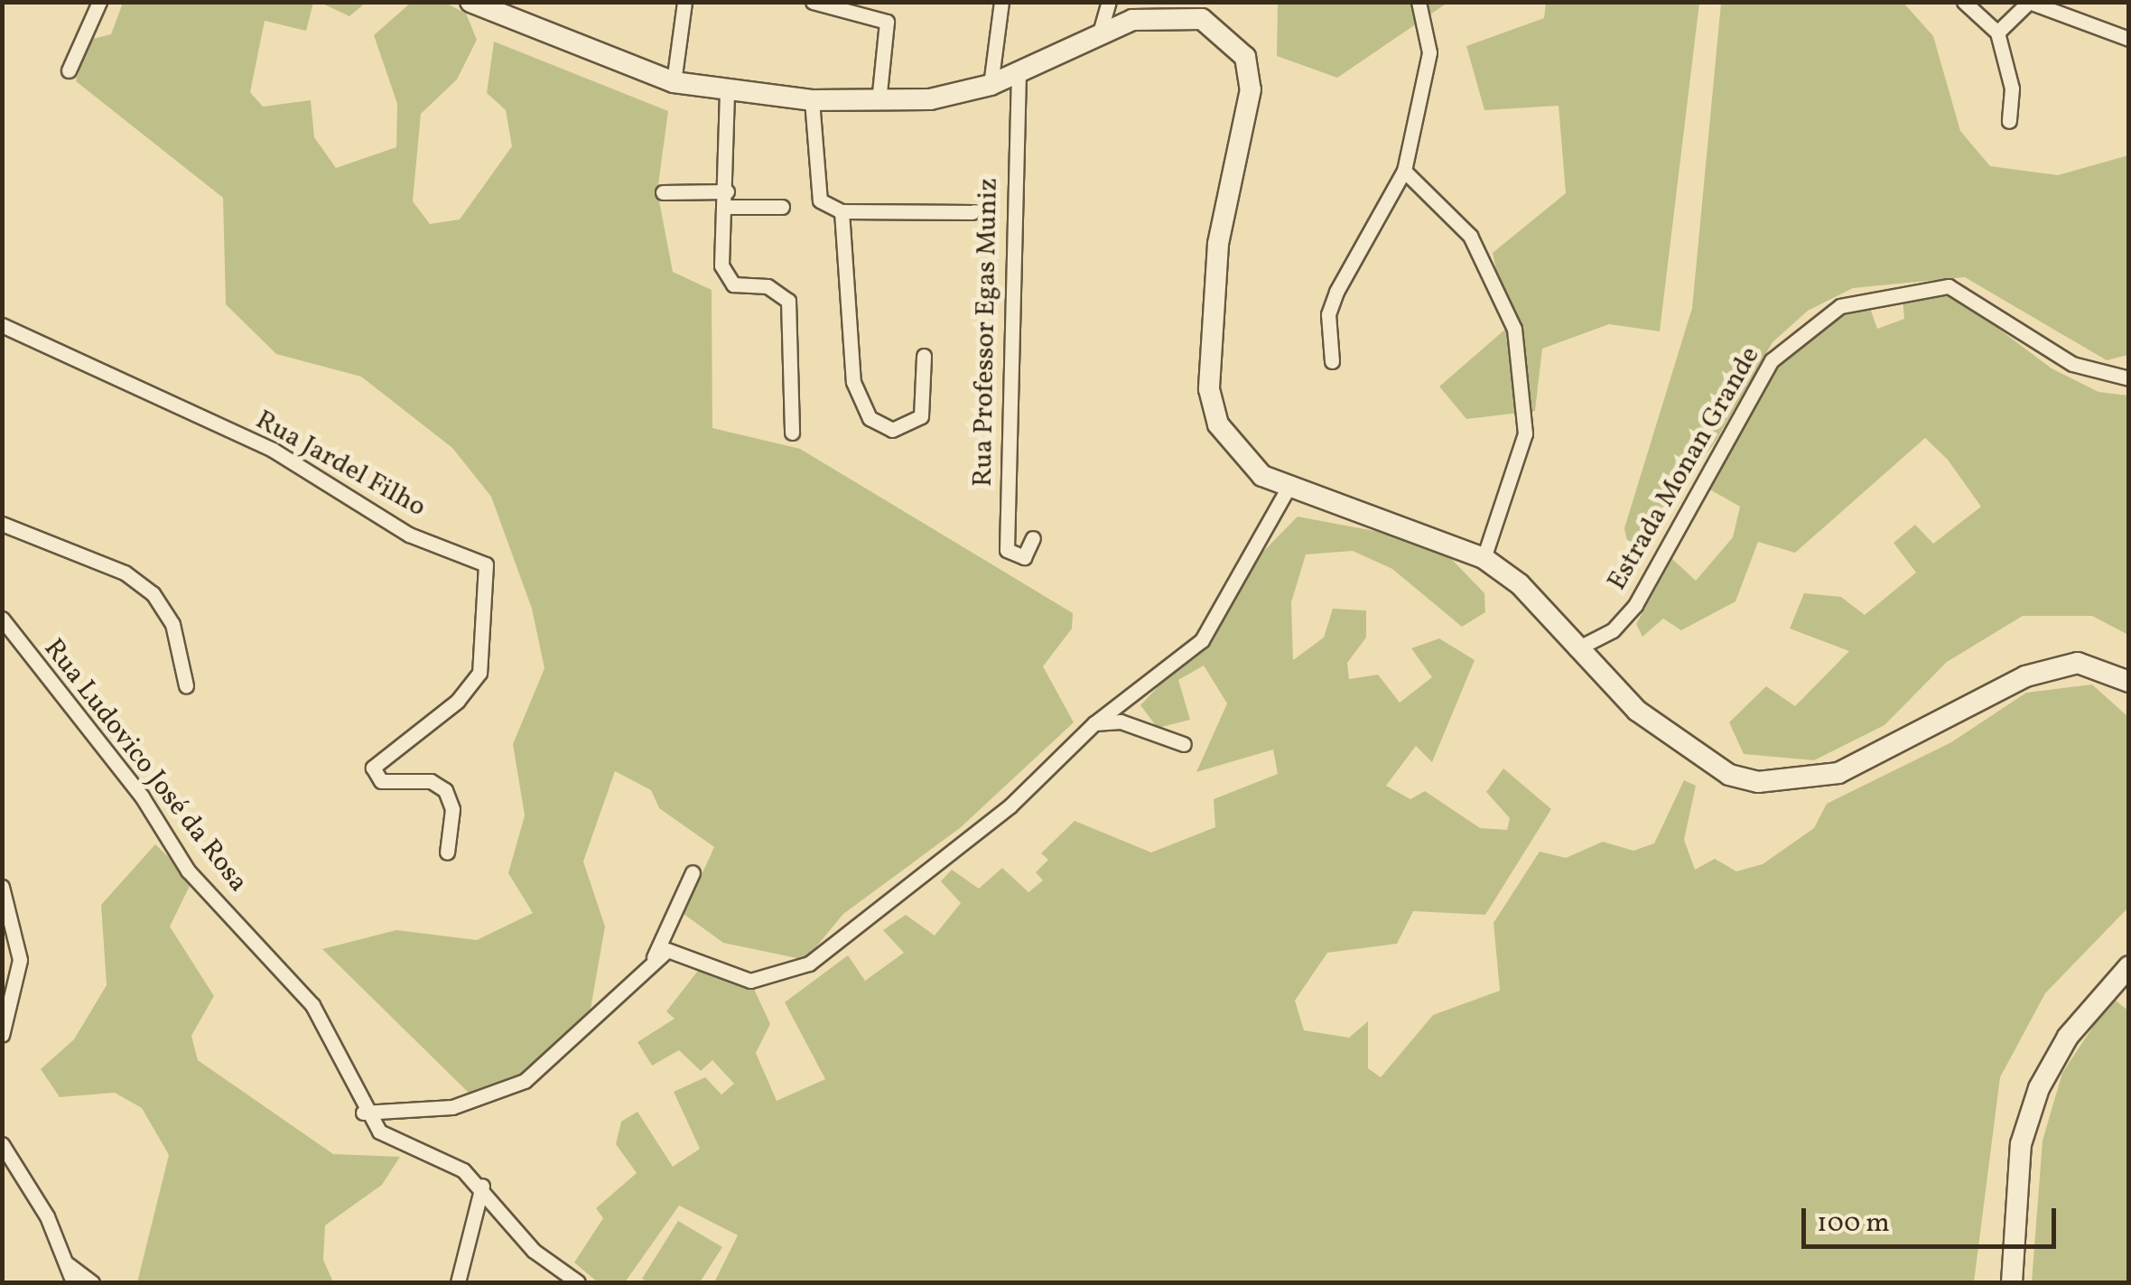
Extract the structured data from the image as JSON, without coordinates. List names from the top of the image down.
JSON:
{
  "streets": {
    "street": [
      "Rua Professor Egas Muniz",
      "Rua Jardel Filho",
      "Estrada Monan Grande",
      "Rua Ludovico José da Rosa"
    ]
  },
  "scale_bar": "100 m"
}
